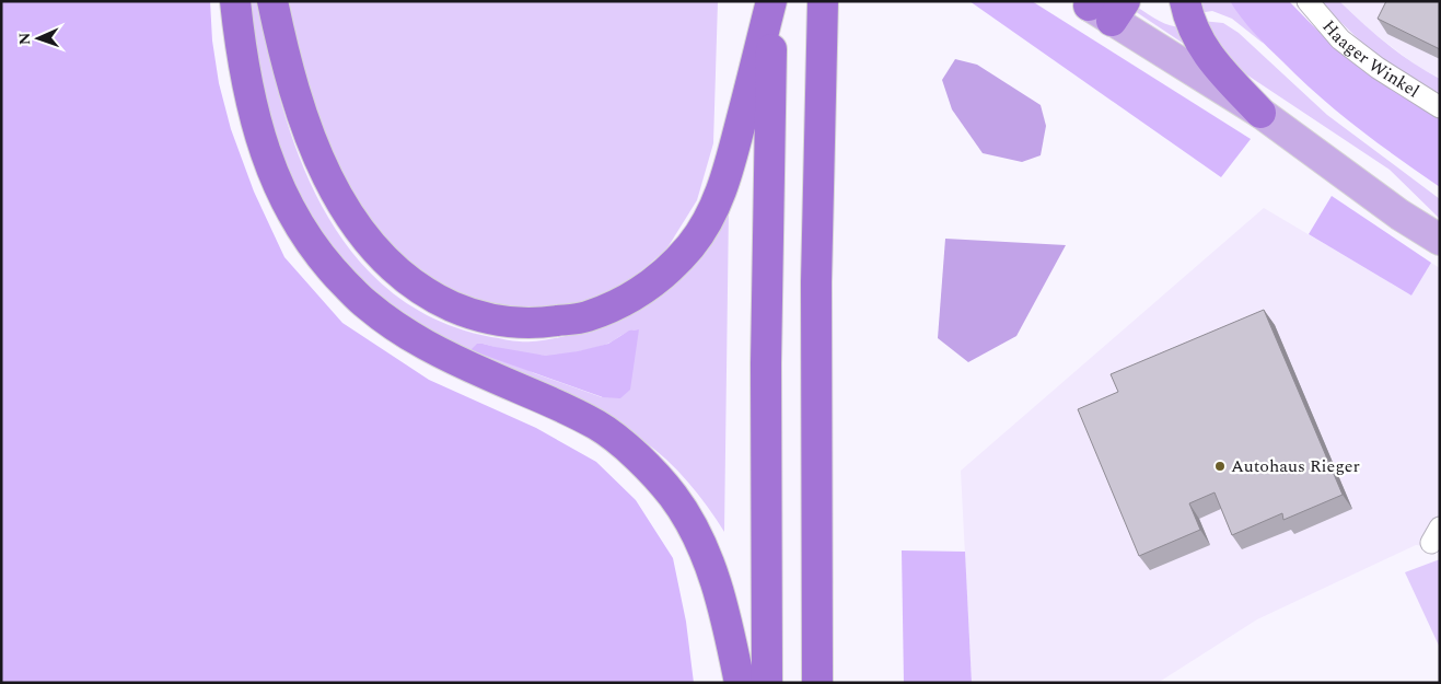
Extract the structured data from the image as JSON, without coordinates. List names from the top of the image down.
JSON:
{
  "streets": {
    "street": ["Haager Winkel"]
  },
  "places": ["Autohaus Rieger"],
  "north": "left"
}
